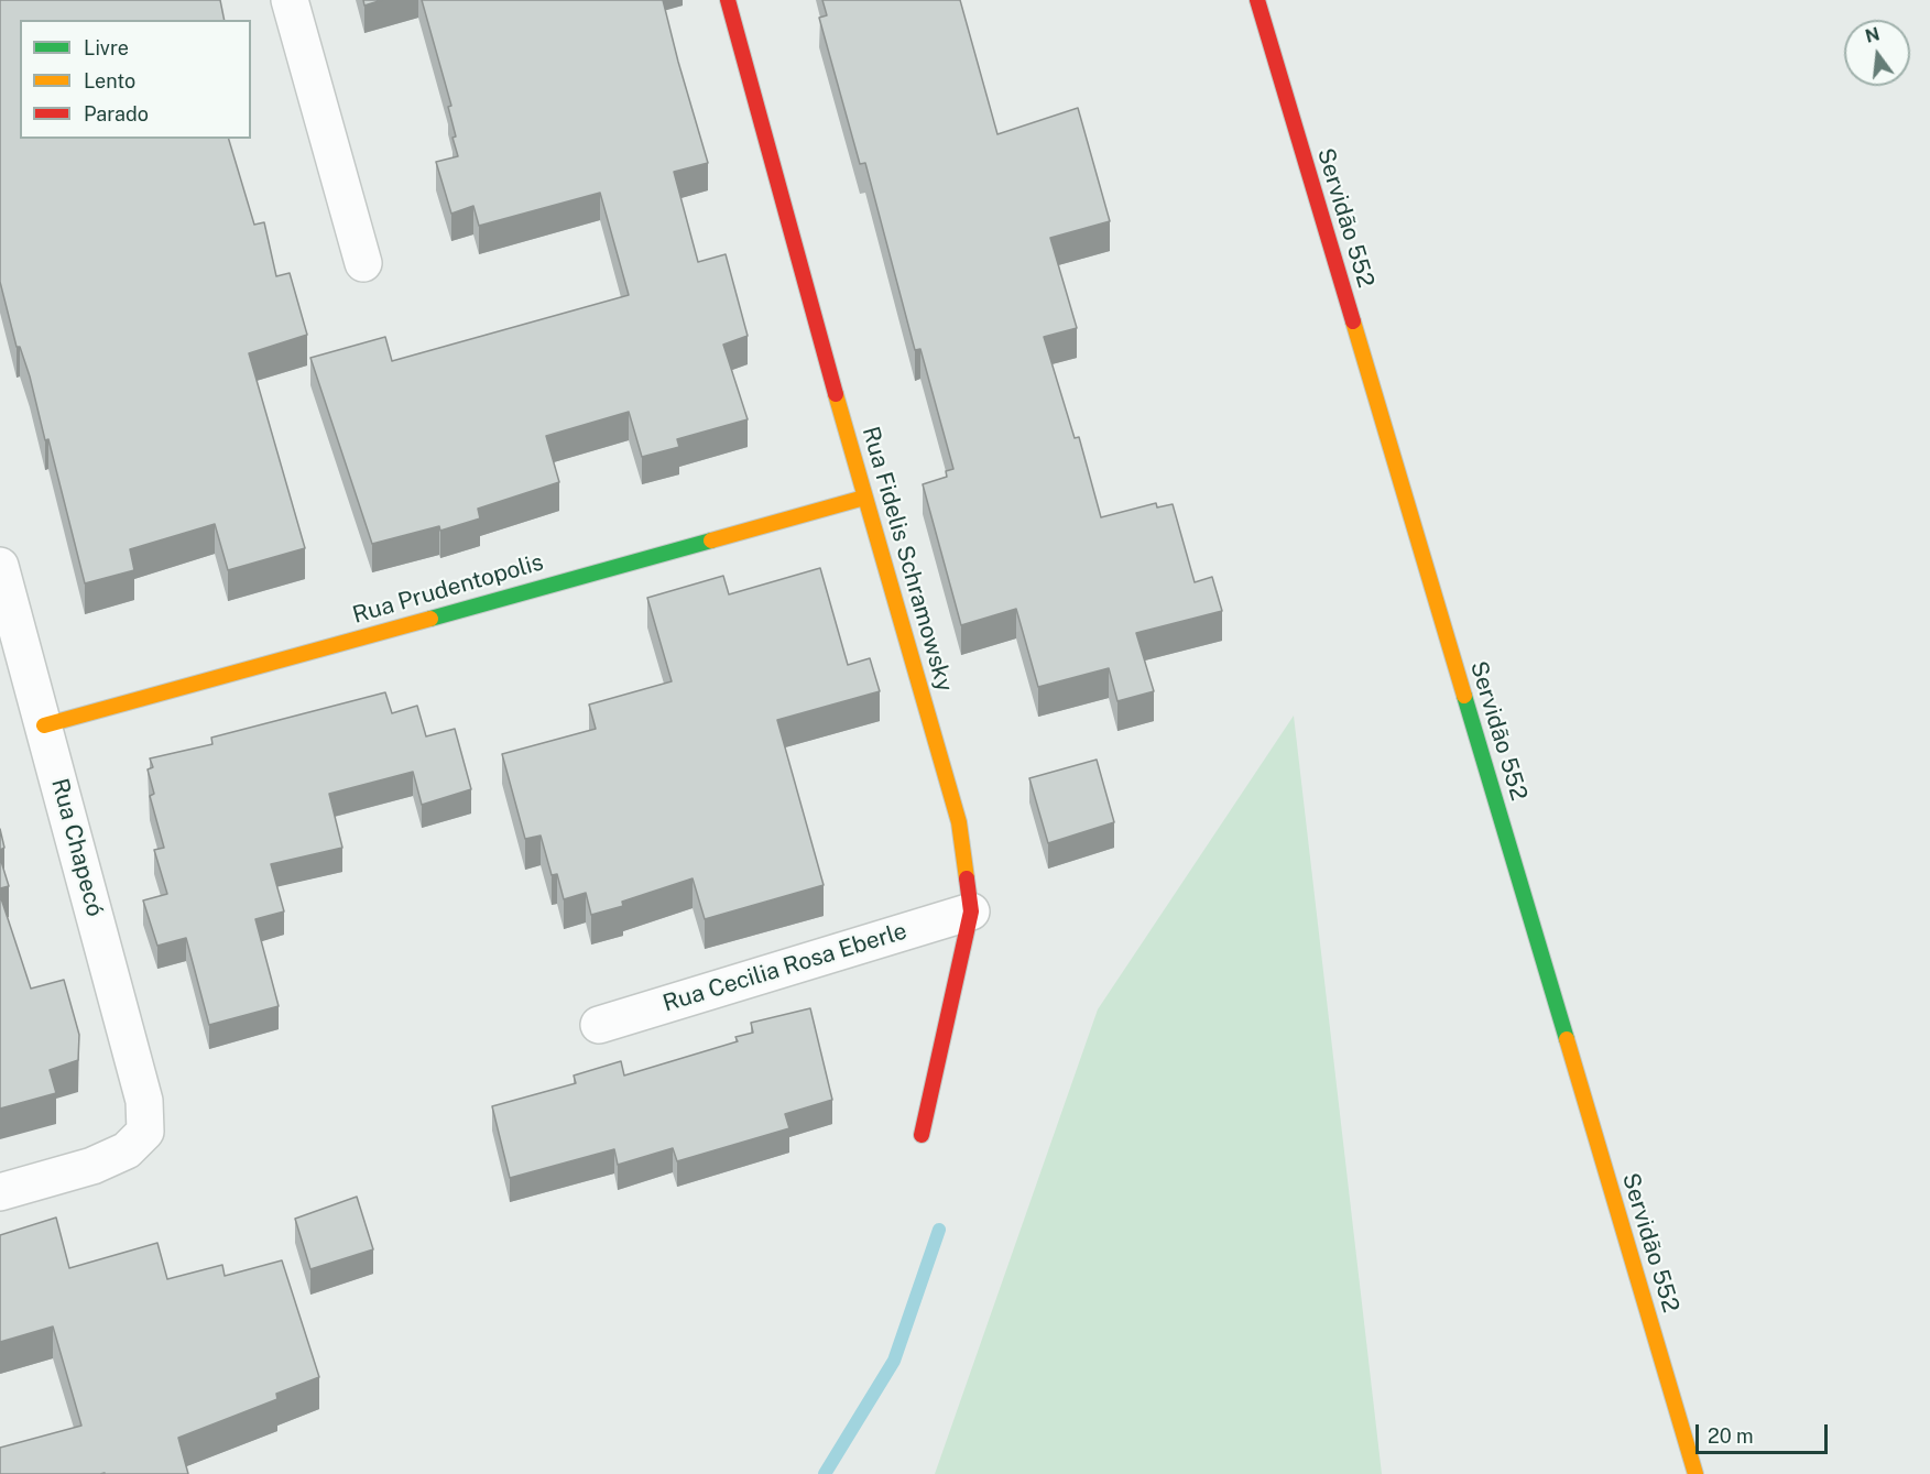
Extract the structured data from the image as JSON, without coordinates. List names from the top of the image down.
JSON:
{
  "streets": {
    "street": [
      "Servidão 552",
      "Rua Fidelis Schramowsky",
      "Rua Prudentopolis",
      "Rua Chapecó",
      "Rua Cecilia Rosa Eberle"
    ]
  },
  "crossings": [
    ["Rua Fidelis Schramowsky", "Rua Prudentopolis"],
    ["Rua Fidelis Schramowsky", "Rua Cecilia Rosa Eberle"],
    ["Rua Prudentopolis", "Rua Chapecó"]
  ],
  "legend": ["Livre", "Lento", "Parado"],
  "scale_bar": "20 m",
  "north": "top"
}
